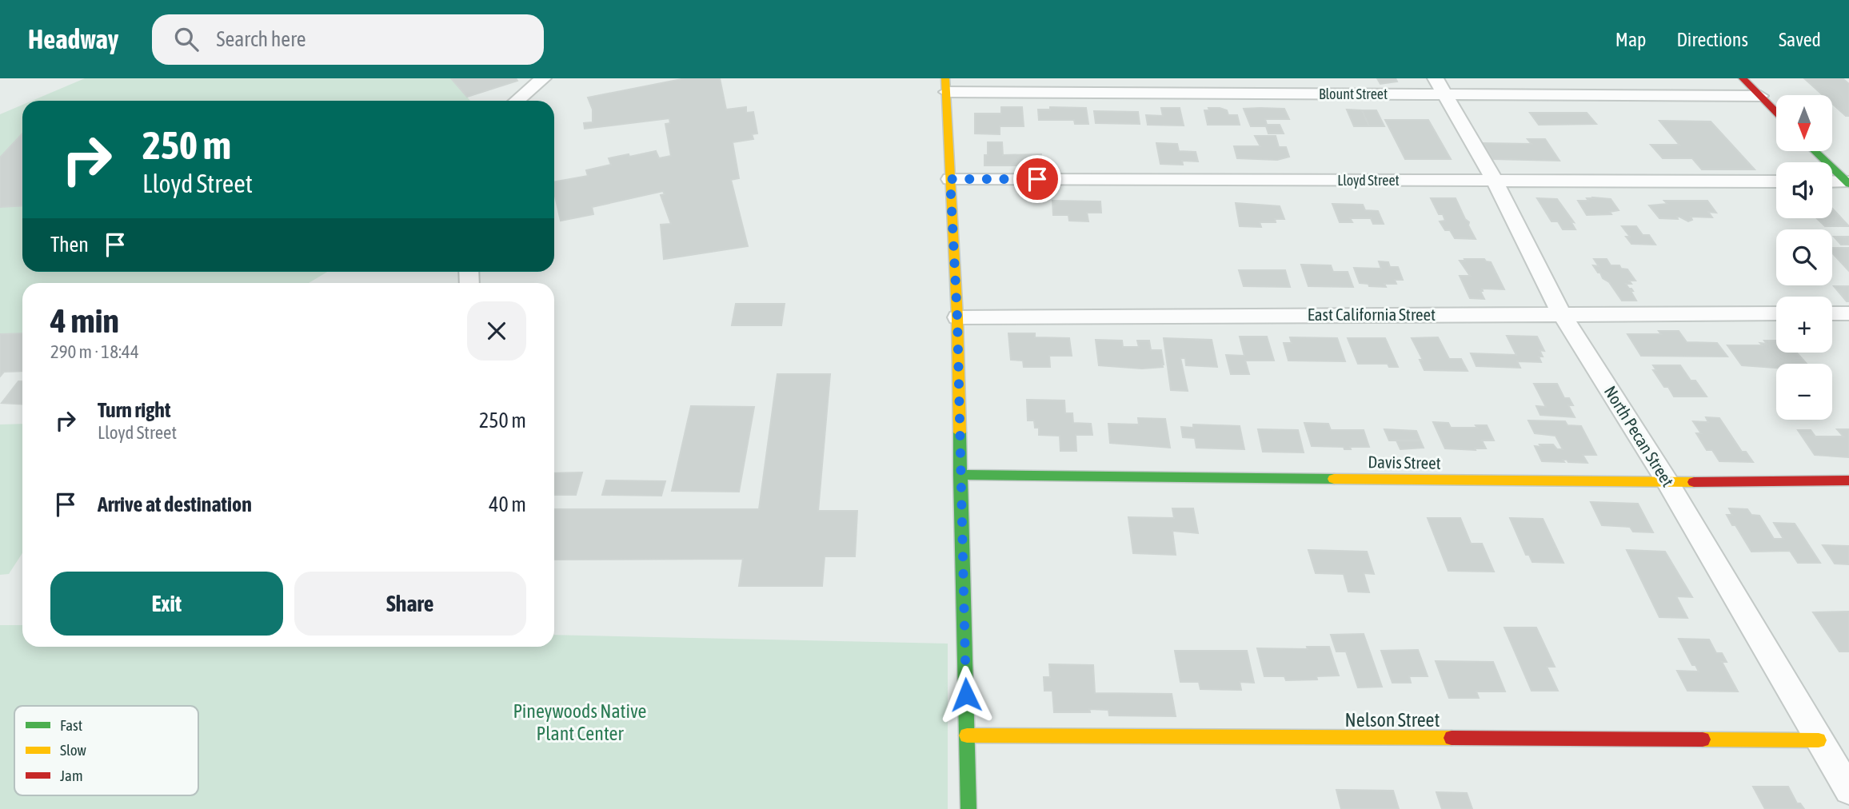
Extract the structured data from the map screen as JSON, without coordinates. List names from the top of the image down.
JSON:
{
  "streets": {
    "street": [
      "Blount Street",
      "Lloyd Street",
      "East California Street",
      "North Pecan Street",
      "Davis Street",
      "Nelson Street"
    ]
  },
  "crossings": [
    ["Blount Street", "North Pecan Street"],
    ["Lloyd Street", "North Pecan Street"],
    ["East California Street", "North Pecan Street"],
    ["North Pecan Street", "Davis Street"],
    ["North Pecan Street", "Nelson Street"]
  ],
  "parks": ["Pineywoods Native Plant Center"],
  "legend": ["Fast", "Slow", "Jam"],
  "north": "bottom",
  "page": {
    "header": "Headway",
    "search": "Search here",
    "nav": ["Map", "Directions", "Saved"],
    "map_buttons": ["+", "−"],
    "turn": ["250 m", "Lloyd Street"],
    "then": "Then",
    "heading": ["4 min", "290 m · 18:44"],
    "list": [
      {
        "name": "Turn right",
        "note": "Lloyd Street",
        "value": "250 m"
      },
      {
        "name": "Arrive at destination",
        "value": "40 m"
      }
    ],
    "buttons": ["Exit", "Share"]
  }
}
